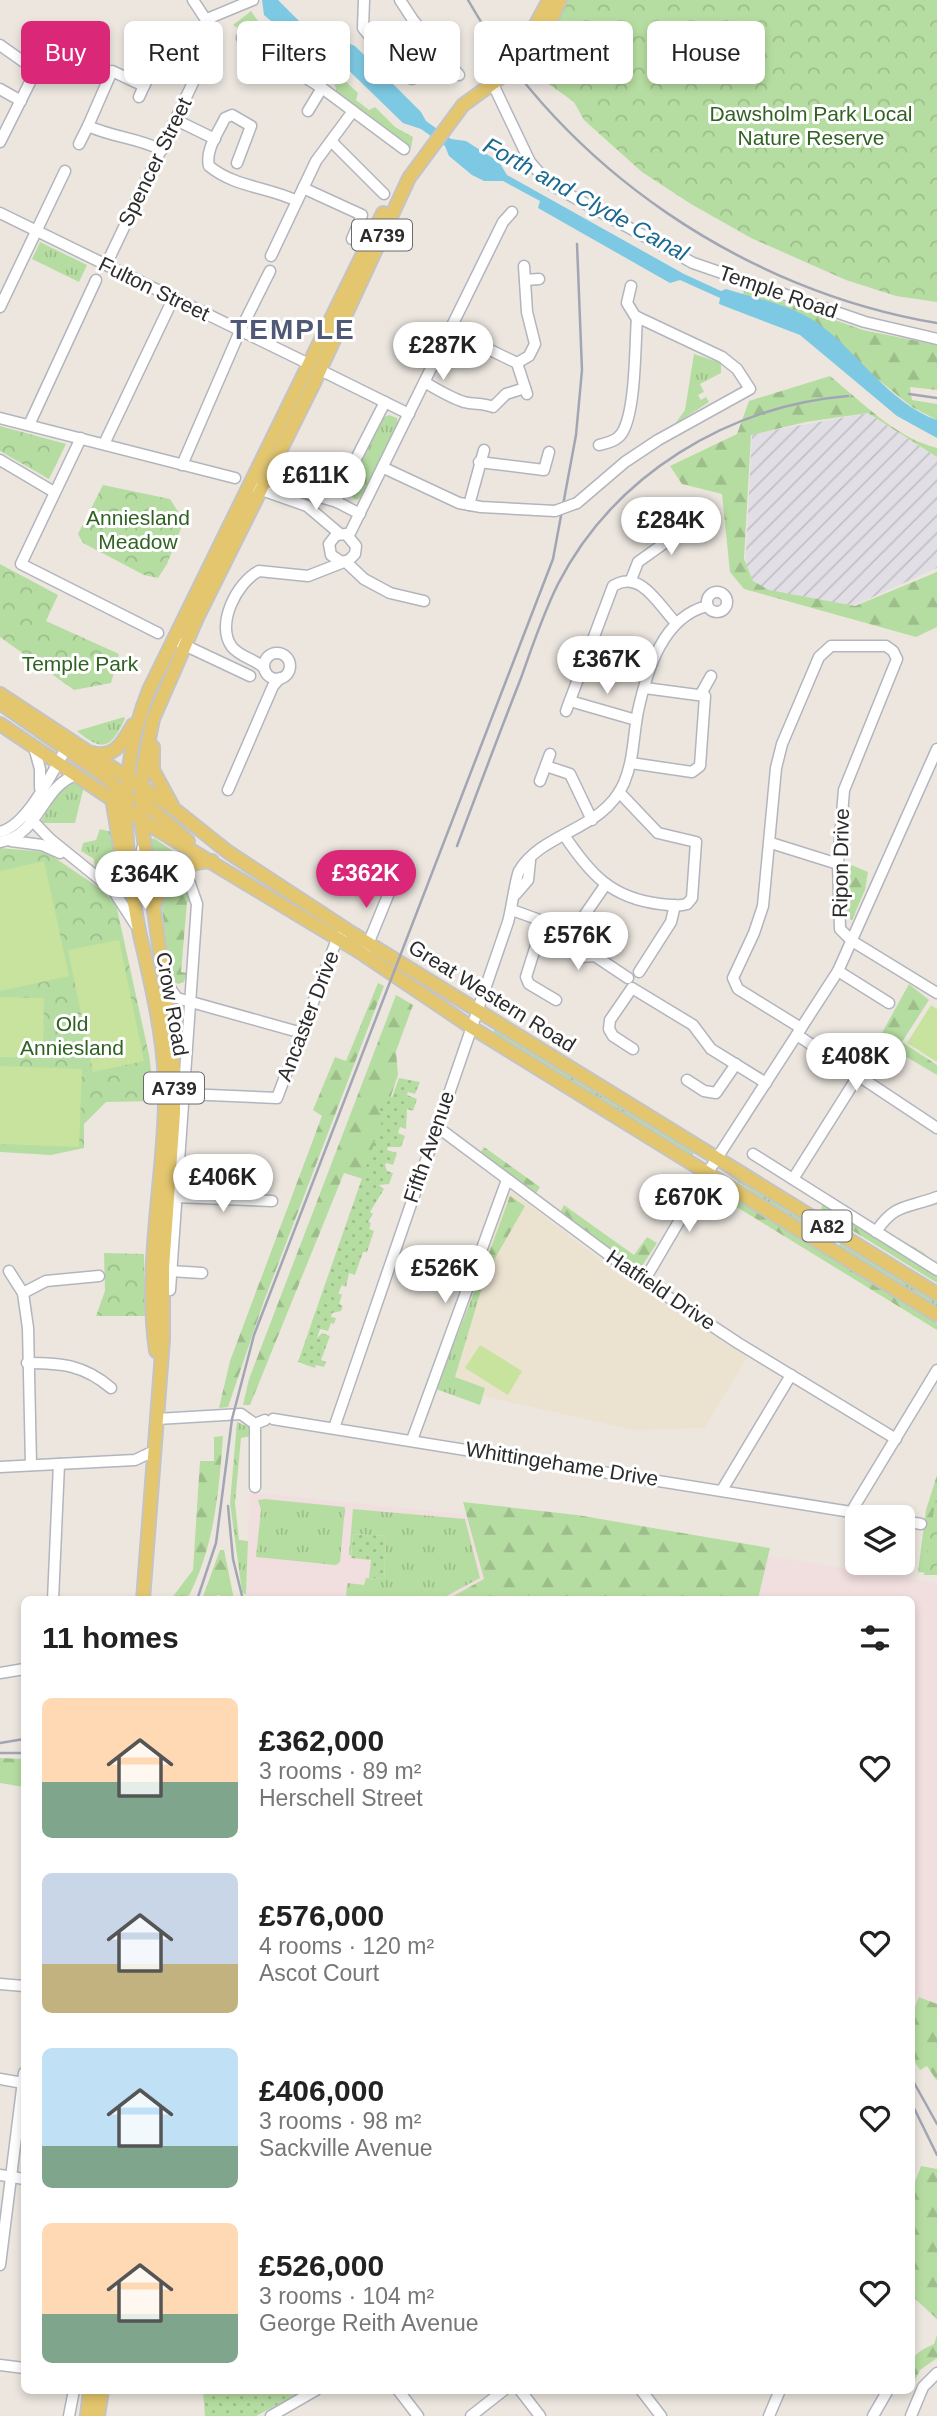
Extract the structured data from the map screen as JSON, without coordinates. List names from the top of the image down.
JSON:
{
  "streets": {
    "main road": [
      "A739",
      "Great Western Road",
      "Crow Road",
      "A82"
    ],
    "street": [
      "Spencer Street",
      "Fulton Street",
      "Temple Road",
      "Ripon Drive",
      "Ancaster Drive",
      "Fifth Avenue",
      "Hatfield Drive",
      "Whittingehame Drive"
    ]
  },
  "crossings": [
    ["Spencer Street", "Fulton Street"],
    ["A739", "Fulton Street"],
    ["A739", "Great Western Road"],
    ["A739", "Crow Road"],
    ["Great Western Road", "Crow Road"],
    ["Great Western Road", "Ancaster Drive"],
    ["Great Western Road", "Fifth Avenue"],
    ["Crow Road", "Ancaster Drive"],
    ["Crow Road", "Whittingehame Drive"],
    ["Fifth Avenue", "Hatfield Drive"],
    ["Fifth Avenue", "Whittingehame Drive"]
  ],
  "districts": ["TEMPLE"],
  "water": ["Forth and Clyde Canal"],
  "parks": [
    "Dawsholm Park Local Nature Reserve",
    "Anniesland Meadow",
    "Temple Park",
    "Old Anniesland"
  ],
  "page": {
    "chip": [
      "Buy",
      "Rent",
      "Filters",
      "New",
      "Apartment",
      "House"
    ],
    "price": [
      "£287K",
      "£611K",
      "£284K",
      "£367K",
      "£362K",
      "£364K",
      "£576K",
      "£408K",
      "£406K",
      "£670K",
      "£526K"
    ],
    "heading": "11 homes",
    "list": [
      {
        "name": "£362,000",
        "note": "3 rooms · 89 m² · Herschell Street"
      },
      {
        "name": "£576,000",
        "note": "4 rooms · 120 m² · Ascot Court"
      },
      {
        "name": "£406,000",
        "note": "3 rooms · 98 m² · Sackville Avenue"
      },
      {
        "name": "£526,000",
        "note": "3 rooms · 104 m² · George Reith Avenue"
      }
    ]
  }
}
